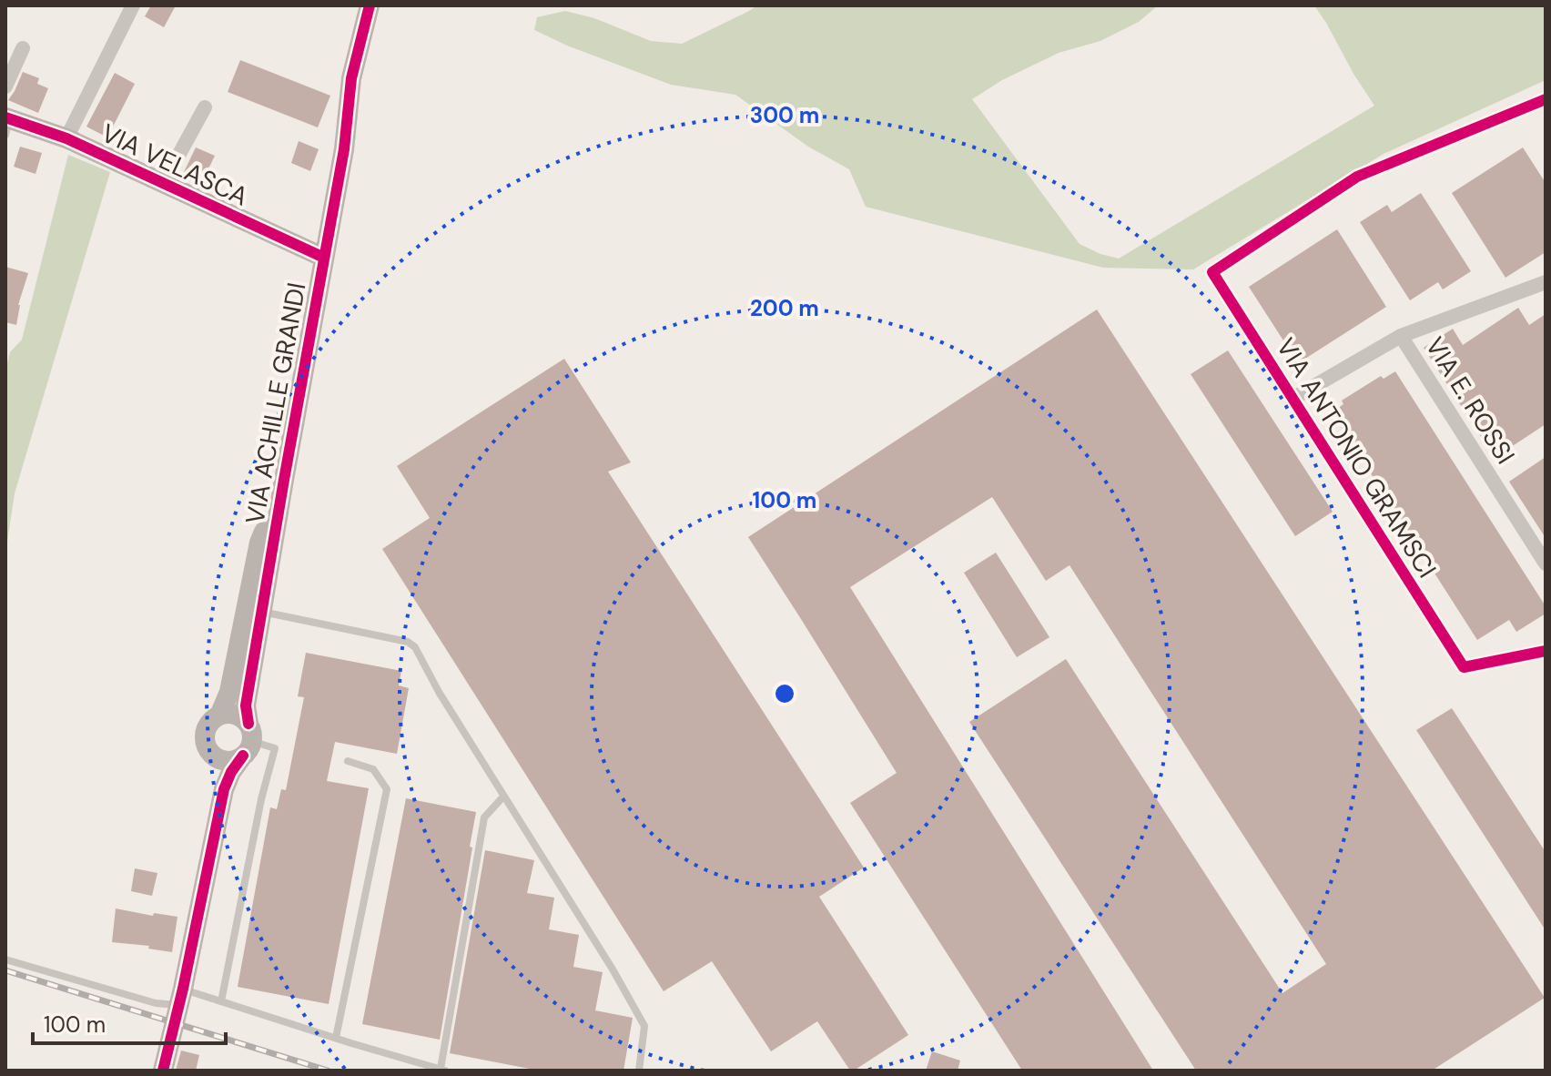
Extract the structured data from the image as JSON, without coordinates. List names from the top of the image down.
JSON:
{
  "streets": {
    "street": [
      "VIA VELASCA",
      "VIA E. ROSSI",
      "VIA ACHILLE GRANDI",
      "VIA ANTONIO GRAMSCI"
    ]
  },
  "crossings": [
    ["VIA VELASCA", "VIA ACHILLE GRANDI"]
  ],
  "scale_bar": "100 m",
  "rings": ["300 m", "200 m", "100 m"]
}
